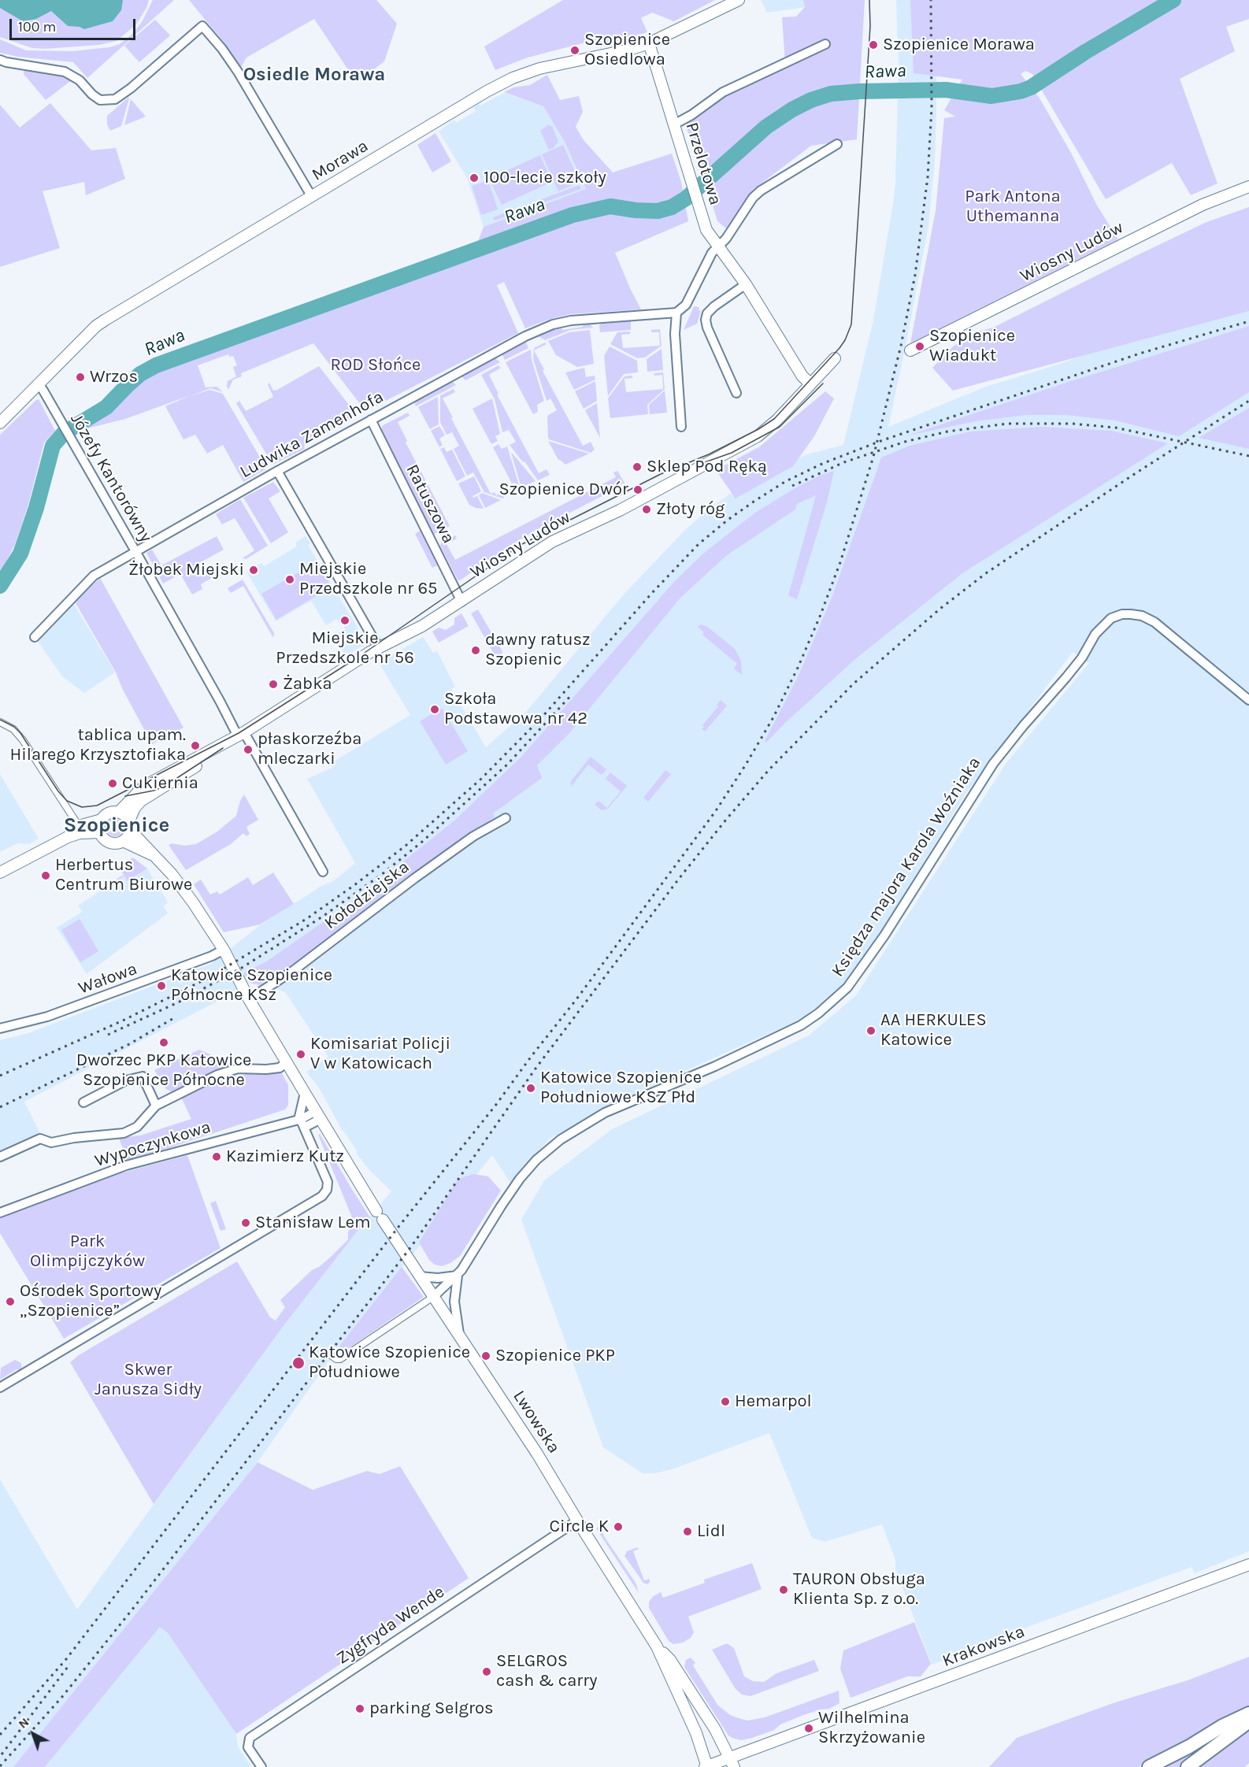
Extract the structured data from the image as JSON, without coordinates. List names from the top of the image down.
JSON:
{
  "streets": {
    "street": [
      "Morawa",
      "Przelotowa",
      "Wiosny Ludów",
      "Ludwika Zamenhofa",
      "Józefy Kantorówny",
      "Ratuszowa",
      "Księdza majora Karola Woźniaka",
      "Kołodziejska",
      "Wałowa",
      "Wypoczynkowa",
      "Lwowska",
      "Zygfryda Wende",
      "Krakowska"
    ]
  },
  "crossings": [
    ["Morawa", "Przelotowa"],
    ["Morawa", "Józefy Kantorówny"],
    ["Przelotowa", "Wiosny Ludów"],
    ["Wiosny Ludów", "Józefy Kantorówny"],
    ["Wiosny Ludów", "Ratuszowa"],
    ["Wiosny Ludów", "Lwowska"],
    ["Ludwika Zamenhofa", "Józefy Kantorówny"],
    ["Ludwika Zamenhofa", "Ratuszowa"],
    ["Księdza majora Karola Woźniaka", "Lwowska"],
    ["Kołodziejska", "Lwowska"],
    ["Wałowa", "Lwowska"],
    ["Wypoczynkowa", "Lwowska"],
    ["Lwowska", "Zygfryda Wende"],
    ["Lwowska", "Krakowska"]
  ],
  "districts": ["Osiedle Morawa", "Szopienice"],
  "water": ["Rawa"],
  "parks": [
    "Park Antona Uthemanna",
    "ROD Słońce",
    "Park Olimpijczyków",
    "Skwer Janusza Sidły"
  ],
  "places": [
    "Szopienice Morawa",
    "Szopienice Osiedlowa",
    "100-lecie szkoły",
    "Szopienice Wiadukt",
    "Wrzos",
    "Sklep Pod Ręką",
    "Szopienice Dwór",
    "Złoty róg",
    "Żłobek Miejski",
    "Miejskie Przedszkole nr 65",
    "Miejskie Przedszkole nr 56",
    "dawny ratusz Szopienic",
    "Żabka",
    "Szkoła Podstawowa nr 42",
    "tablica upam. Hilarego Krzysztofiaka",
    "płaskorzeźba mleczarki",
    "Cukiernia",
    "Herbertus Centrum Biurowe",
    "Katowice Szopienice Północne KSz",
    "AA HERKULES Katowice",
    "Dworzec PKP Katowice Szopienice Północne",
    "Komisariat Policji V w Katowicach",
    "Katowice Szopienice Południowe KSZ Płd",
    "Kazimierz Kutz",
    "Stanisław Lem",
    "Ośrodek Sportowy „Szopienice”",
    "Szopienice PKP",
    "Katowice Szopienice Południowe",
    "Hemarpol",
    "Circle K",
    "Lidl",
    "TAURON Obsługa Klienta Sp. z o.o.",
    "SELGROS cash & carry",
    "parking Selgros",
    "Wilhelmina Skrzyżowanie"
  ],
  "scale_bar": "100 m",
  "north": "top left"
}
